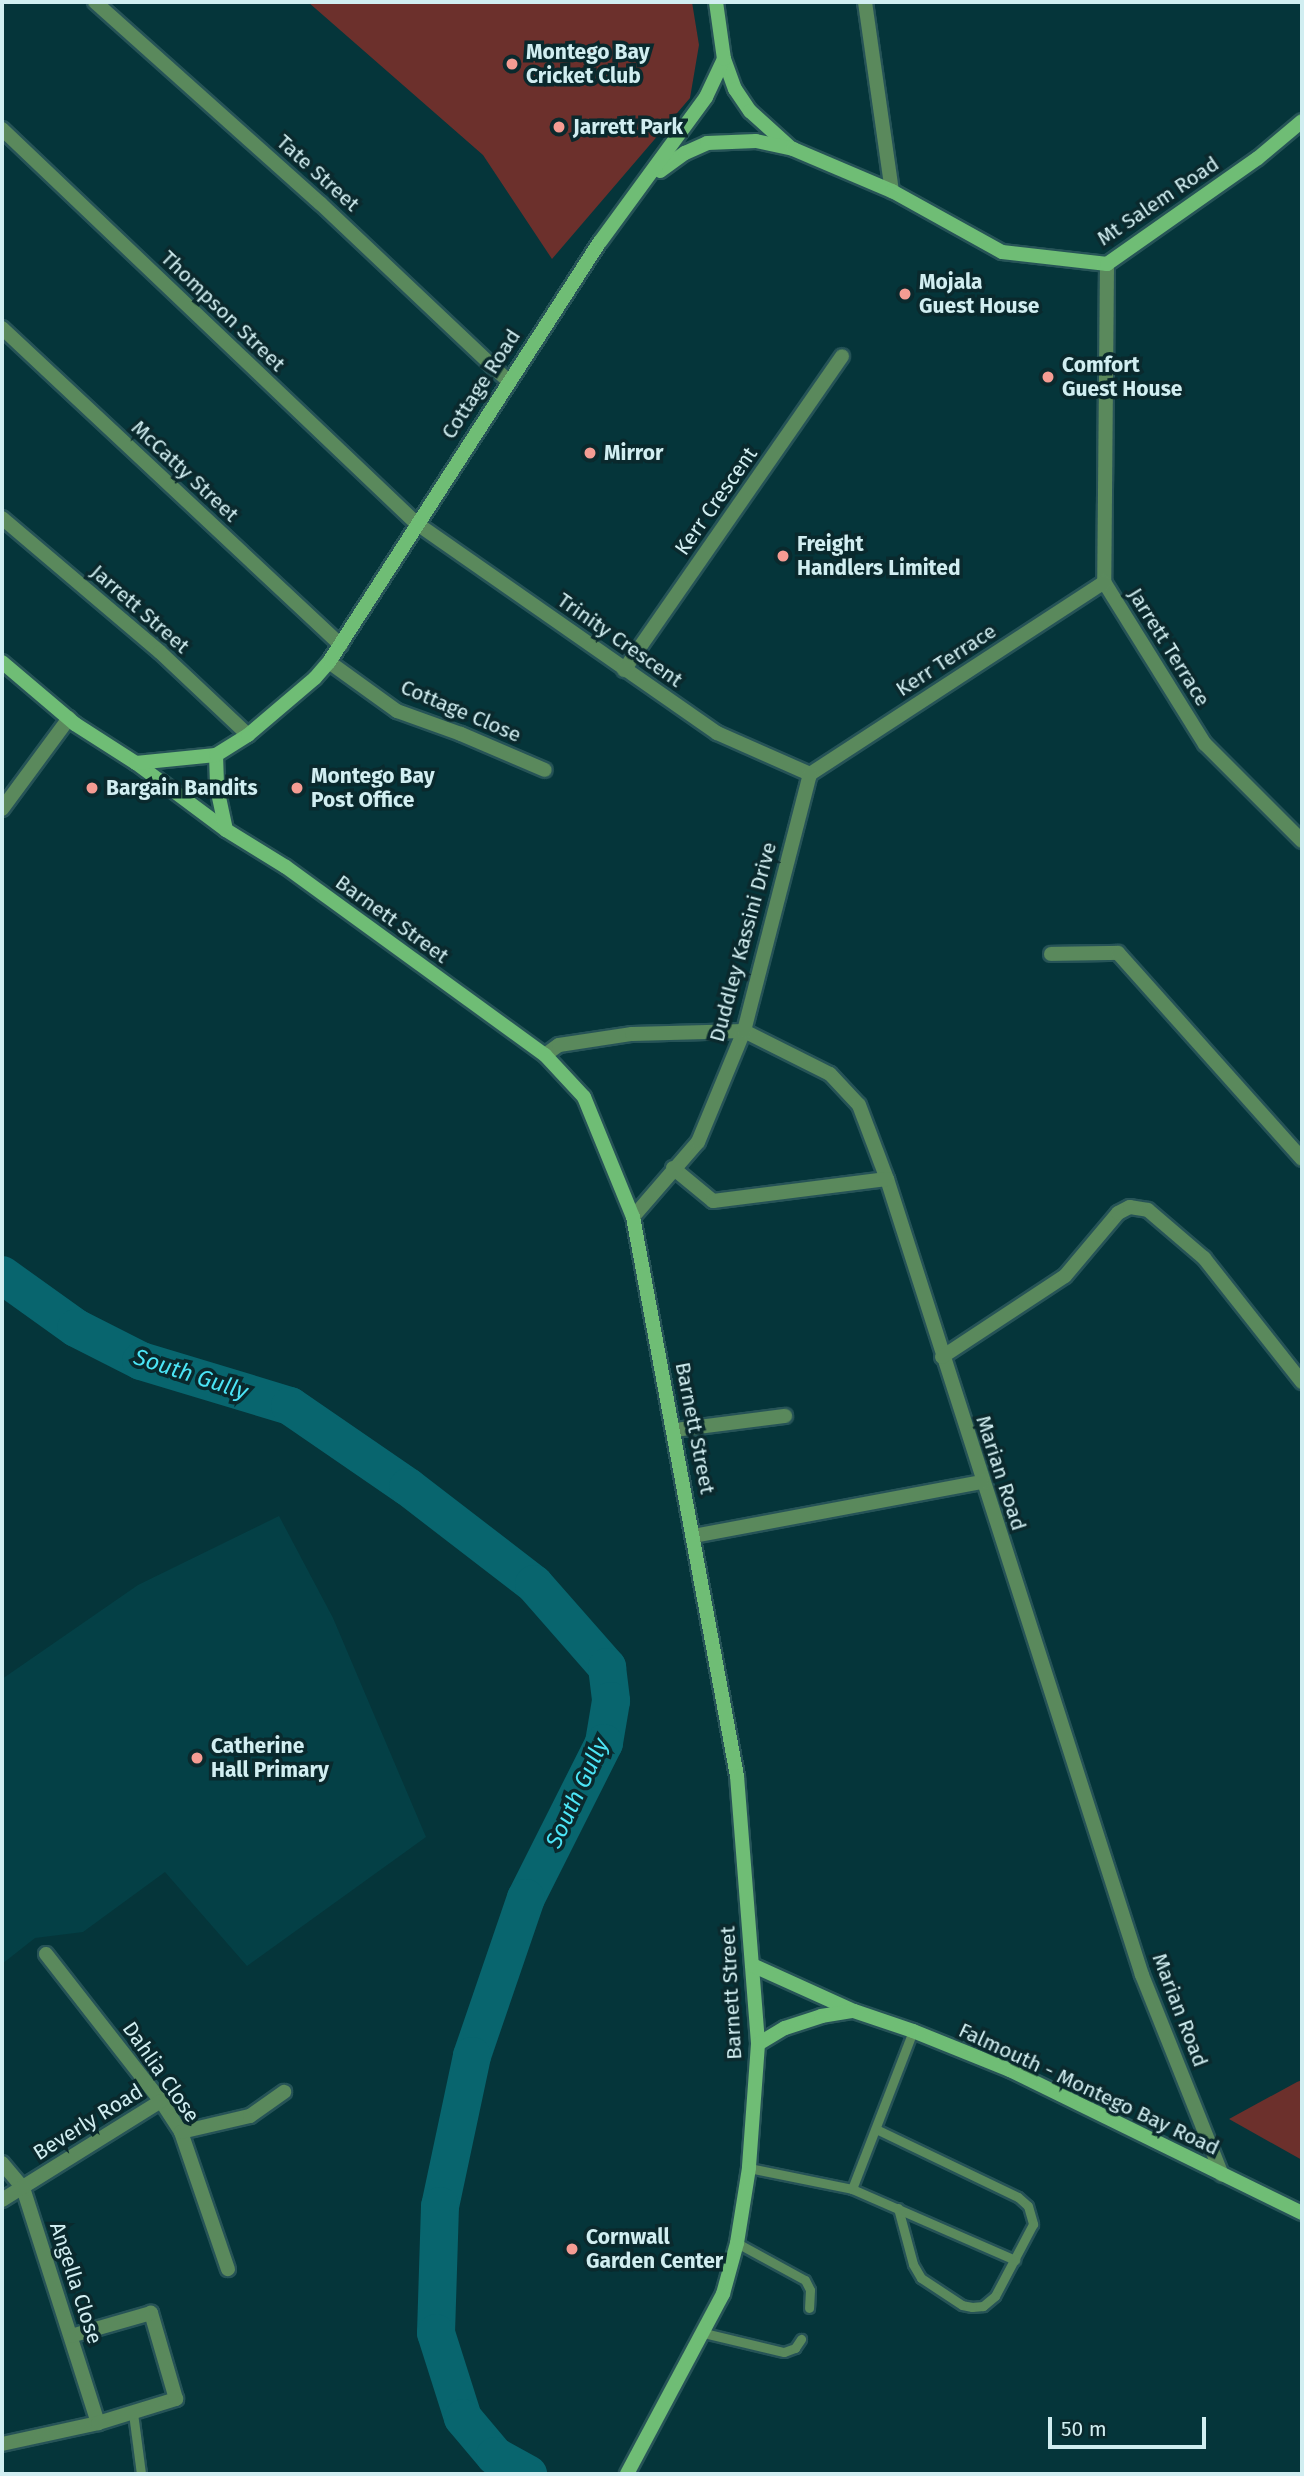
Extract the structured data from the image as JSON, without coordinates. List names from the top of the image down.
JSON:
{
  "streets": {
    "main road": [
      "Mt Salem Road",
      "Cottage Road",
      "Barnett Street",
      "Falmouth - Montego Bay Road"
    ],
    "street": [
      "Tate Street",
      "Thompson Street",
      "McCatty Street",
      "Kerr Crescent",
      "Jarrett Street",
      "Trinity Crescent",
      "Jarrett Terrace",
      "Kerr Terrace",
      "Cottage Close",
      "Duddley Kassini Drive",
      "Marian Road",
      "Dahlia Close",
      "Beverly Road",
      "Angella Close"
    ]
  },
  "crossings": [
    ["Tate Street", "Cottage Road"],
    ["Mt Salem Road", "Cottage Road"],
    ["Mt Salem Road", "Jarrett Terrace"],
    ["Thompson Street", "Cottage Road"],
    ["Thompson Street", "Trinity Crescent"],
    ["Cottage Road", "McCatty Street"],
    ["Cottage Road", "Jarrett Street"],
    ["Cottage Road", "Trinity Crescent"],
    ["Cottage Road", "Cottage Close"],
    ["Cottage Road", "Barnett Street"],
    ["Kerr Crescent", "Trinity Crescent"],
    ["Trinity Crescent", "Kerr Terrace"],
    ["Trinity Crescent", "Duddley Kassini Drive"],
    ["Jarrett Terrace", "Kerr Terrace"],
    ["Kerr Terrace", "Duddley Kassini Drive"],
    ["Barnett Street", "Duddley Kassini Drive"],
    ["Barnett Street", "Marian Road"],
    ["Barnett Street", "Falmouth - Montego Bay Road"],
    ["Duddley Kassini Drive", "Marian Road"],
    ["Marian Road", "Falmouth - Montego Bay Road"],
    ["Dahlia Close", "Beverly Road"],
    ["Beverly Road", "Angella Close"]
  ],
  "water": ["South Gully"],
  "places": [
    "Montego Bay Cricket Club",
    "Jarrett Park",
    "Mojala Guest House",
    "Comfort Guest House",
    "Mirror",
    "Freight Handlers Limited",
    "Bargain Bandits",
    "Montego Bay Post Office",
    "Catherine Hall Primary",
    "Cornwall Garden Center"
  ],
  "scale_bar": "50 m"
}
